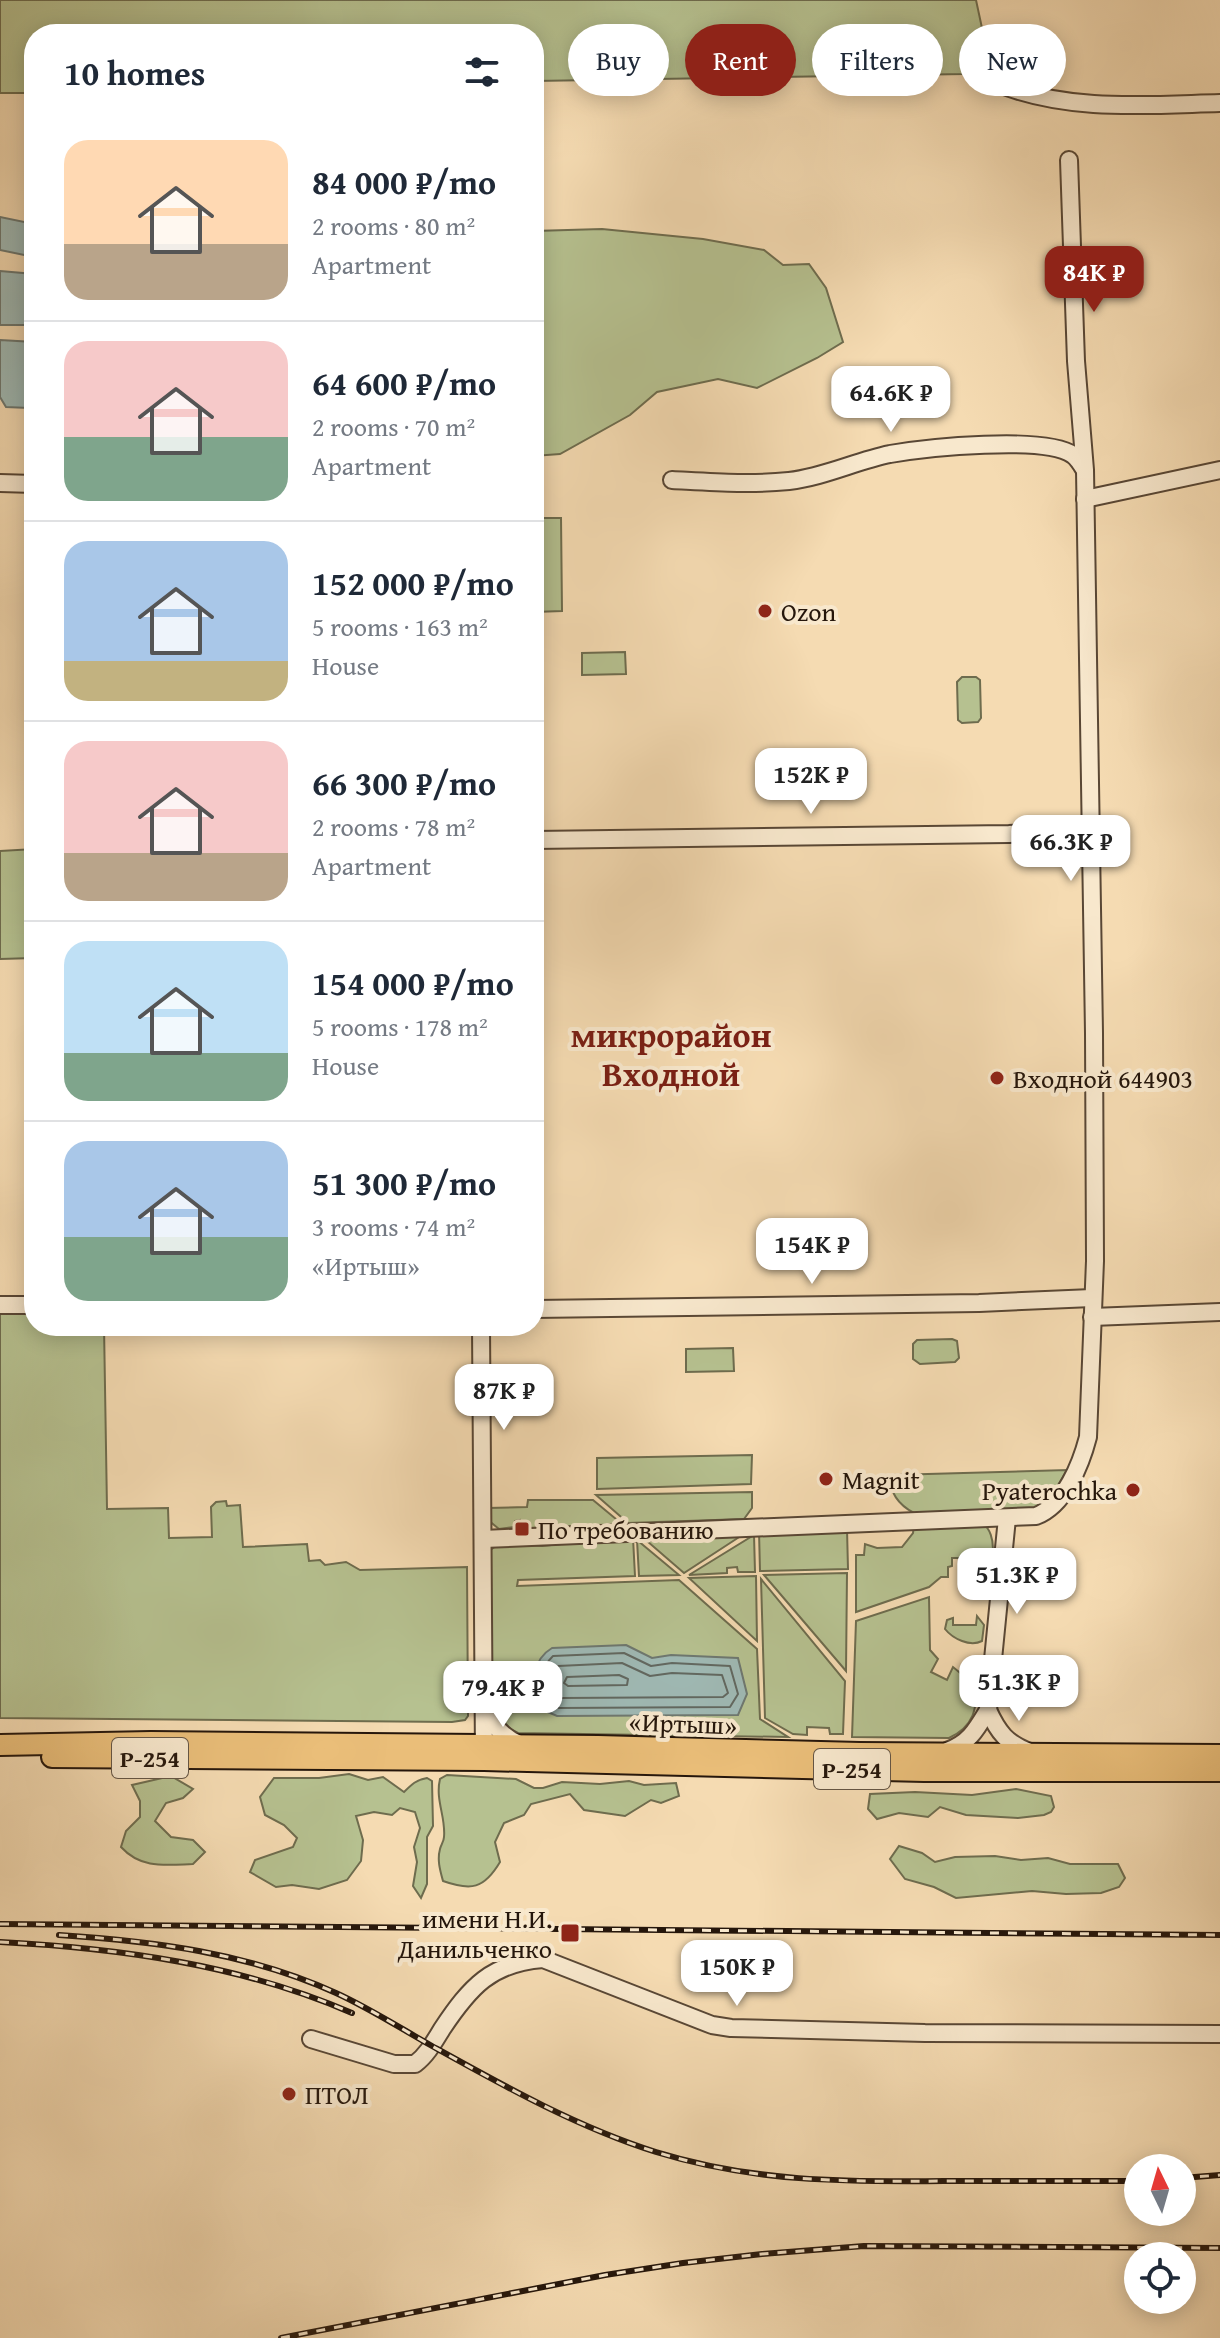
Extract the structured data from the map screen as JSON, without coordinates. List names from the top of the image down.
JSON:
{
  "streets": {
    "main road": ["«Иртыш»", "Р-254"]
  },
  "districts": ["микрорайон Входной"],
  "places": {
    "other": [
      "Ozon",
      "Входной 644903",
      "Magnit",
      "Pyaterochka",
      "ПТОЛ"
    ],
    "transit": ["По требованию", "имени Н.И. Данильченко"]
  },
  "north": "top",
  "page": {
    "chip": [
      "Buy",
      "Rent",
      "Filters",
      "New"
    ],
    "heading": "10 homes",
    "list": [
      {
        "name": "84 000 ₽/mo",
        "note": "2 rooms · 80 m² · Apartment"
      },
      {
        "name": "64 600 ₽/mo",
        "note": "2 rooms · 70 m² · Apartment"
      },
      {
        "name": "152 000 ₽/mo",
        "note": "5 rooms · 163 m² · House"
      },
      {
        "name": "66 300 ₽/mo",
        "note": "2 rooms · 78 m² · Apartment"
      },
      {
        "name": "154 000 ₽/mo",
        "note": "5 rooms · 178 m² · House"
      },
      {
        "name": "51 300 ₽/mo",
        "note": "3 rooms · 74 m² · «Иртыш»"
      }
    ],
    "price": [
      "84K ₽",
      "64.6K ₽",
      "152K ₽",
      "66.3K ₽",
      "154K ₽",
      "87K ₽",
      "51.3K ₽",
      "51.3K ₽",
      "79.4K ₽",
      "150K ₽"
    ]
  }
}
